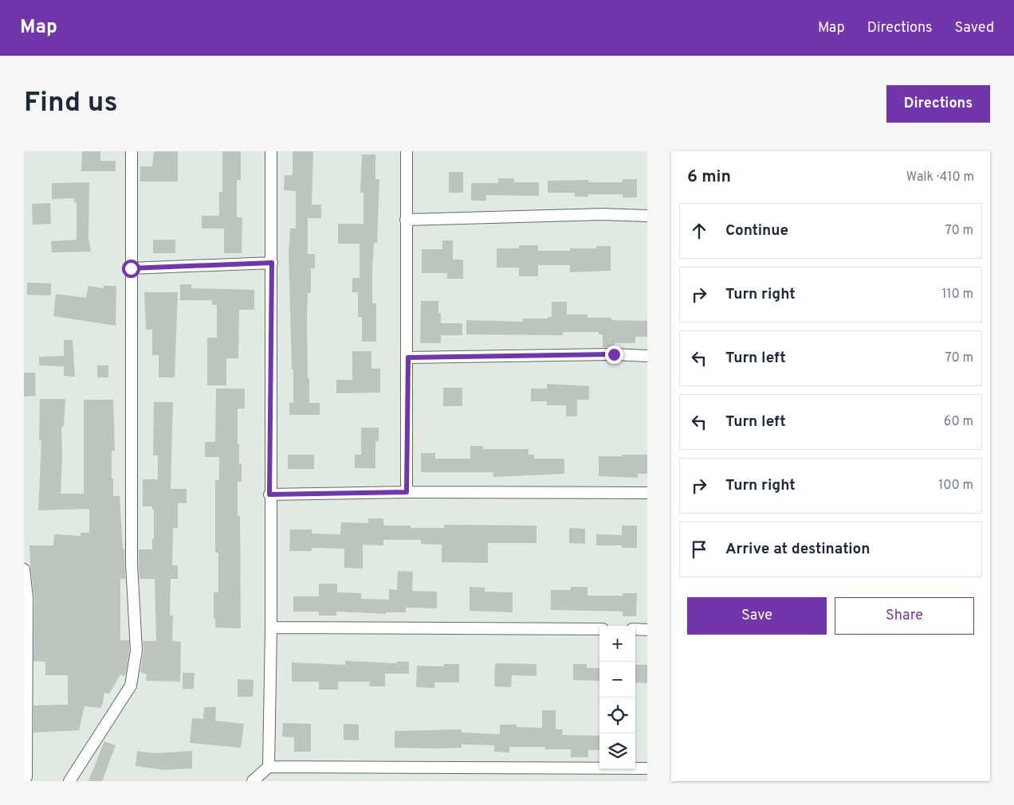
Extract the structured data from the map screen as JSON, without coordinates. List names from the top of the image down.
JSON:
{
  "page": {
    "header": "Map",
    "nav": ["Map", "Directions", "Saved"],
    "buttons": [
      "Directions",
      ["Save", "Share"]
    ],
    "title": "Find us",
    "heading": ["6 min", "Walk · 410 m"],
    "list": [
      ["Continue", "70 m"],
      ["Turn right", "110 m"],
      ["Turn left", "70 m"],
      ["Turn left", "60 m"],
      ["Turn right", "100 m"],
      "Arrive at destination"
    ],
    "map_buttons": ["+", "−"]
  }
}
